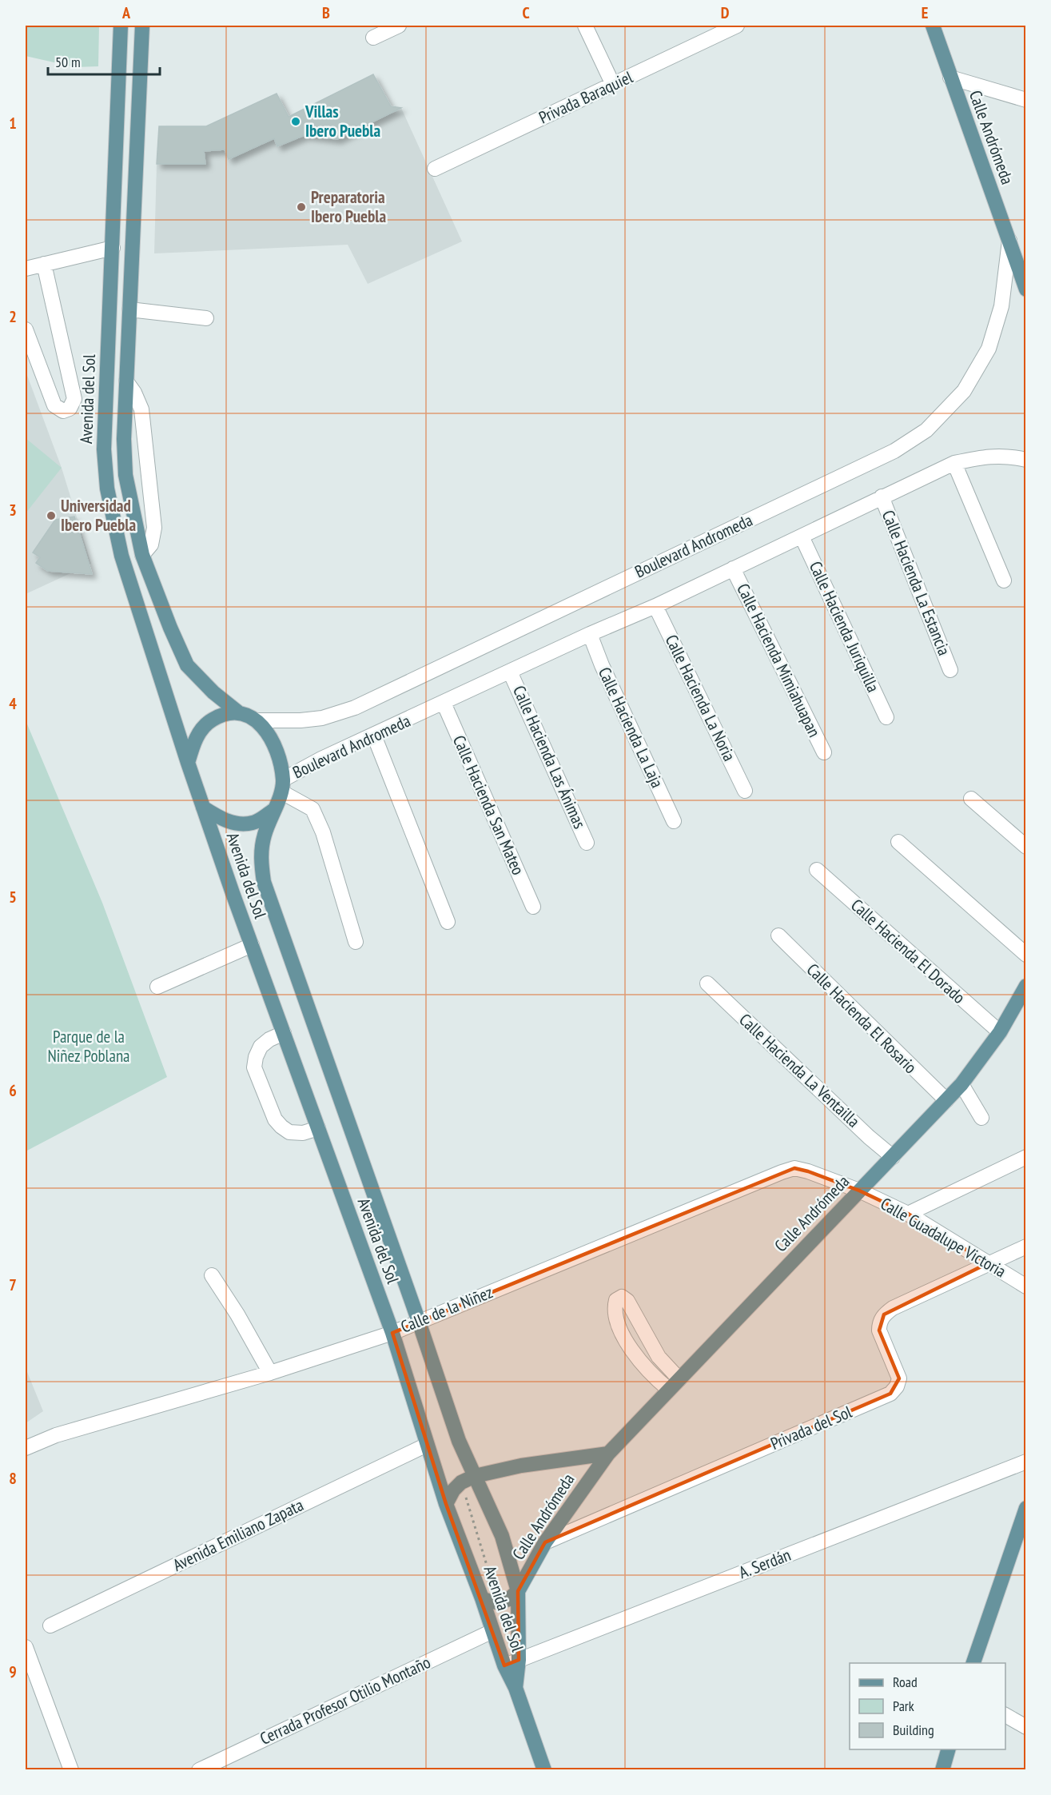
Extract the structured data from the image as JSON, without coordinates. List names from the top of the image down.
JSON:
{
  "streets": {
    "main road": ["Calle Andrómeda", "Avenida del Sol"],
    "street": [
      "Privada Baraquiel",
      "Boulevard Andromeda",
      "Calle Hacienda La Estancia",
      "Calle Hacienda Juriquilla",
      "Calle Hacienda Mimiahuapan",
      "Calle Hacienda La Noria",
      "Calle Hacienda La Laja",
      "Calle Hacienda Las Ánimas",
      "Calle Hacienda San Mateo",
      "Calle Hacienda El Dorado",
      "Calle Hacienda El Rosario",
      "Calle Hacienda La Ventailla",
      "Calle Guadalupe Victoria",
      "Calle de la Niñez",
      "Privada del Sol",
      "Avenida Emiliano Zapata",
      "A. Serdán",
      "Cerrada Profesor Otilio Montaño"
    ]
  },
  "crossings": [
    ["Calle Andrómeda", "Avenida del Sol"],
    ["Calle Andrómeda", "Boulevard Andromeda"],
    ["Calle Andrómeda", "Calle Hacienda El Dorado"],
    ["Calle Andrómeda", "Calle Hacienda El Rosario"],
    ["Calle Andrómeda", "Calle Hacienda La Ventailla"],
    ["Calle Andrómeda", "Calle Guadalupe Victoria"],
    ["Calle Andrómeda", "Calle de la Niñez"],
    ["Calle Andrómeda", "Privada del Sol"],
    ["Avenida del Sol", "Boulevard Andromeda"],
    ["Avenida del Sol", "Calle de la Niñez"],
    ["Avenida del Sol", "Avenida Emiliano Zapata"],
    ["Avenida del Sol", "A. Serdán"],
    ["Avenida del Sol", "Cerrada Profesor Otilio Montaño"],
    ["Boulevard Andromeda", "Calle Hacienda La Estancia"],
    ["Boulevard Andromeda", "Calle Hacienda Juriquilla"],
    ["Boulevard Andromeda", "Calle Hacienda Mimiahuapan"],
    ["Boulevard Andromeda", "Calle Hacienda La Noria"],
    ["Boulevard Andromeda", "Calle Hacienda La Laja"],
    ["Boulevard Andromeda", "Calle Hacienda Las Ánimas"],
    ["Boulevard Andromeda", "Calle Hacienda San Mateo"],
    ["Calle Guadalupe Victoria", "Calle de la Niñez"],
    ["Calle Guadalupe Victoria", "Privada del Sol"]
  ],
  "parks": ["Parque de la Niñez Poblana"],
  "places": ["Villas Ibero Puebla", "Preparatoria Ibero Puebla", "Universidad Ibero Puebla"],
  "legend": ["Road", "Park", "Building"],
  "scale_bar": "50 m",
  "grid": {
    "columns": [
      "A",
      "B",
      "C",
      "D",
      "E"
    ],
    "rows": [
      "1",
      "2",
      "3",
      "4",
      "5",
      "6",
      "7",
      "8",
      "9"
    ]
  }
}
